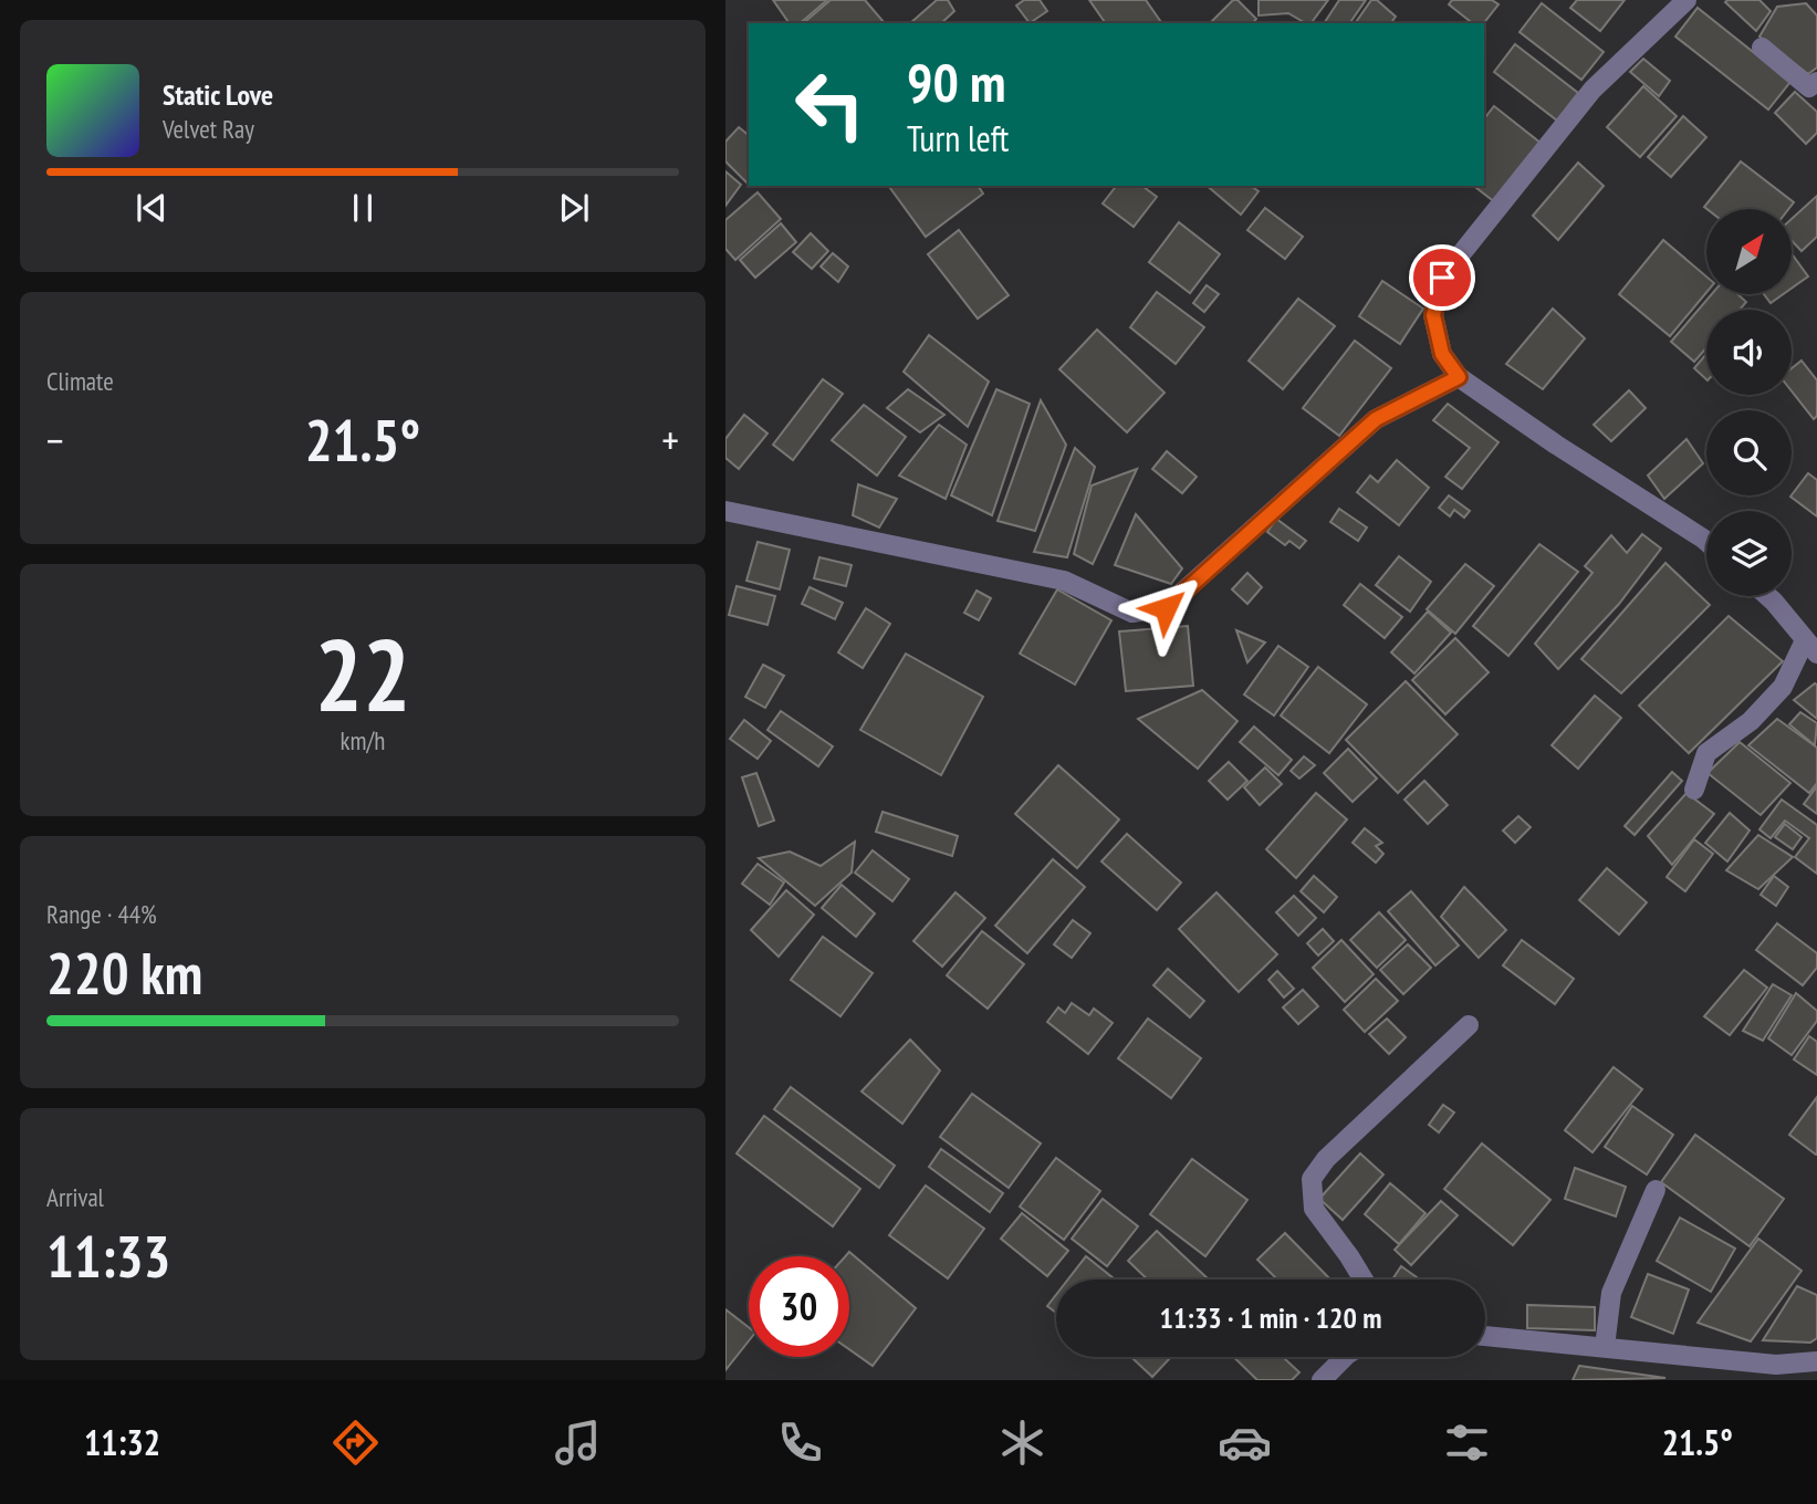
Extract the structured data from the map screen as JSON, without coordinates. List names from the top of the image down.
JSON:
{
  "north": "top right",
  "page": {
    "turn": ["90 m", "Turn left"],
    "song": ["Static Love", "Velvet Ray"],
    "tile": [
      "Climate",
      ["22", "km/h"],
      ["Range · 44%", "220 km"],
      ["Arrival", "11:33"]
    ],
    "heat": ["−", "21.5°", "+"],
    "limit": "30",
    "trip": "11:33 · 1 min · 120 m",
    "tabs": ["11:32", "21.5°"]
  }
}
